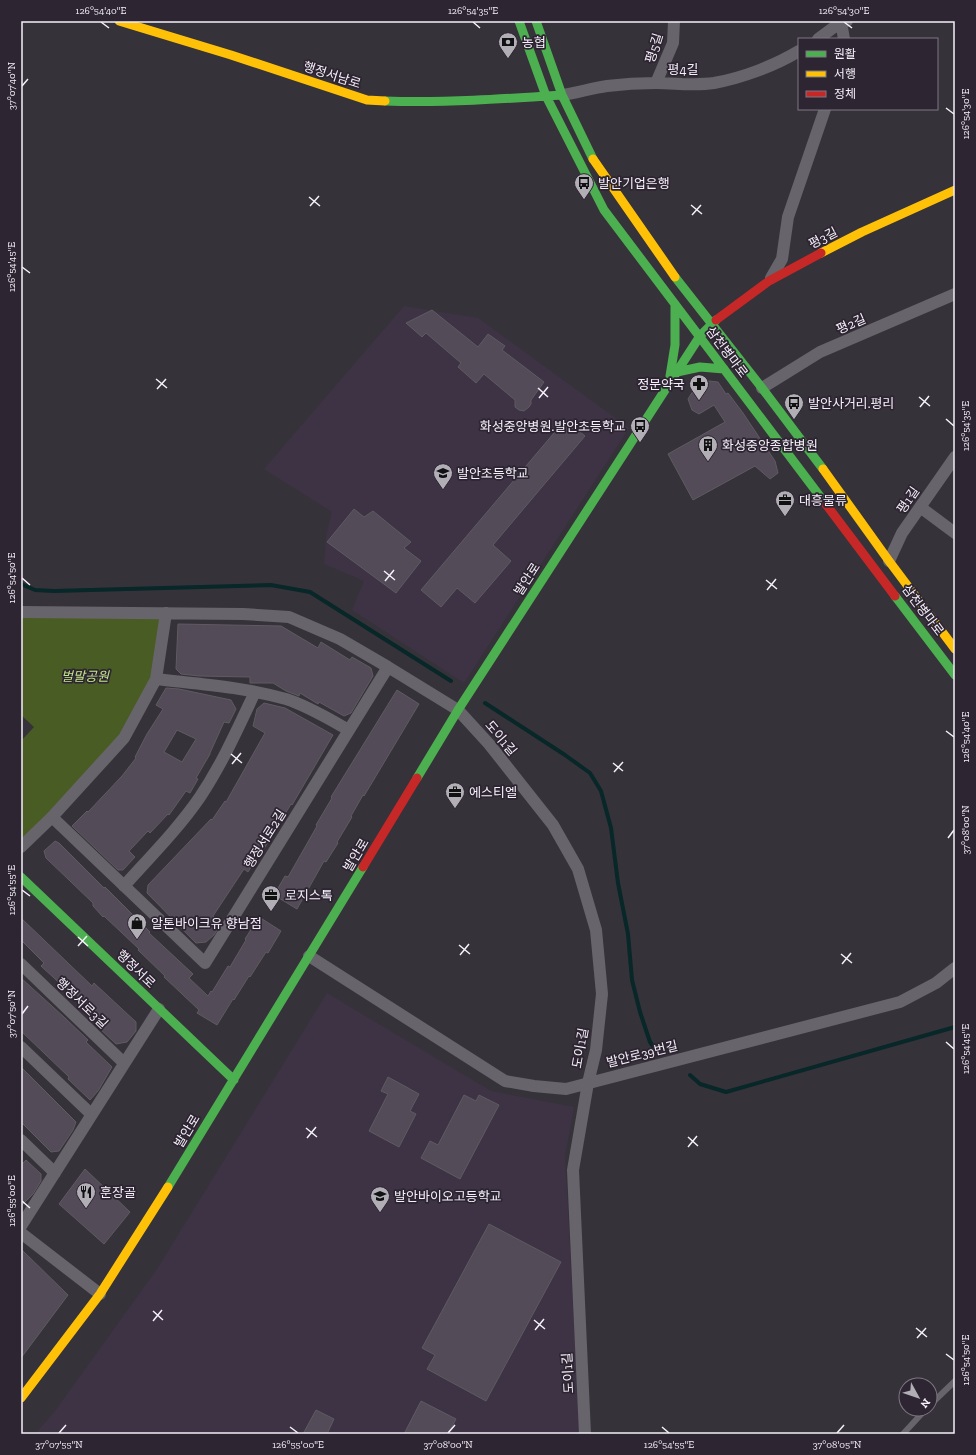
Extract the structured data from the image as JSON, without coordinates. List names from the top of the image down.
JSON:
{
  "streets": {
    "main road": [
      "행정서남로",
      "평3길",
      "삼천병마로",
      "발안로",
      "행정서로"
    ],
    "street": [
      "평5길",
      "평4길",
      "평2길",
      "평1길",
      "도이1길",
      "행정서로2길",
      "행정서로3길",
      "발안로39번길"
    ]
  },
  "crossings": [
    ["평5길", "평4길"],
    ["평4길", "행정서남로"],
    ["평4길", "삼천병마로"],
    ["행정서남로", "삼천병마로"],
    ["평3길", "삼천병마로"],
    ["평3길", "발안로"],
    ["평2길", "삼천병마로"],
    ["삼천병마로", "평1길"],
    ["삼천병마로", "발안로"],
    ["발안로", "도이1길"],
    ["발안로", "행정서로"],
    ["발안로", "발안로39번길"],
    ["도이1길", "발안로39번길"]
  ],
  "parks": ["벌말공원"],
  "places": {
    "bank": ["농협"],
    "bus stop": ["발안기업은행", "발안사거리.평리", "화성중앙병원.발안초등학교"],
    "pharmacy": ["정문약국"],
    "building": ["화성중앙종합병원"],
    "school or university": ["발안초등학교", "발안바이오고등학교"],
    "office": ["대흥물류", "에스티엘", "로지스톡"],
    "shop": ["알톤바이크유 향남점"],
    "restaurant": ["훈장골"]
  },
  "legend": ["원활", "서행", "정체"],
  "north": "bottom right",
  "coordinates": [
    "126°54'40\"E",
    "126°54'35\"E",
    "126°54'30\"E",
    "37°07'40\"N",
    "126°54'45\"E",
    "126°54'50\"E",
    "37°08'00\"N",
    "126°54'55\"E",
    "37°07'50\"N",
    "126°55'00\"E",
    "37°07'55\"N",
    "37°08'05\"N"
  ]
}
